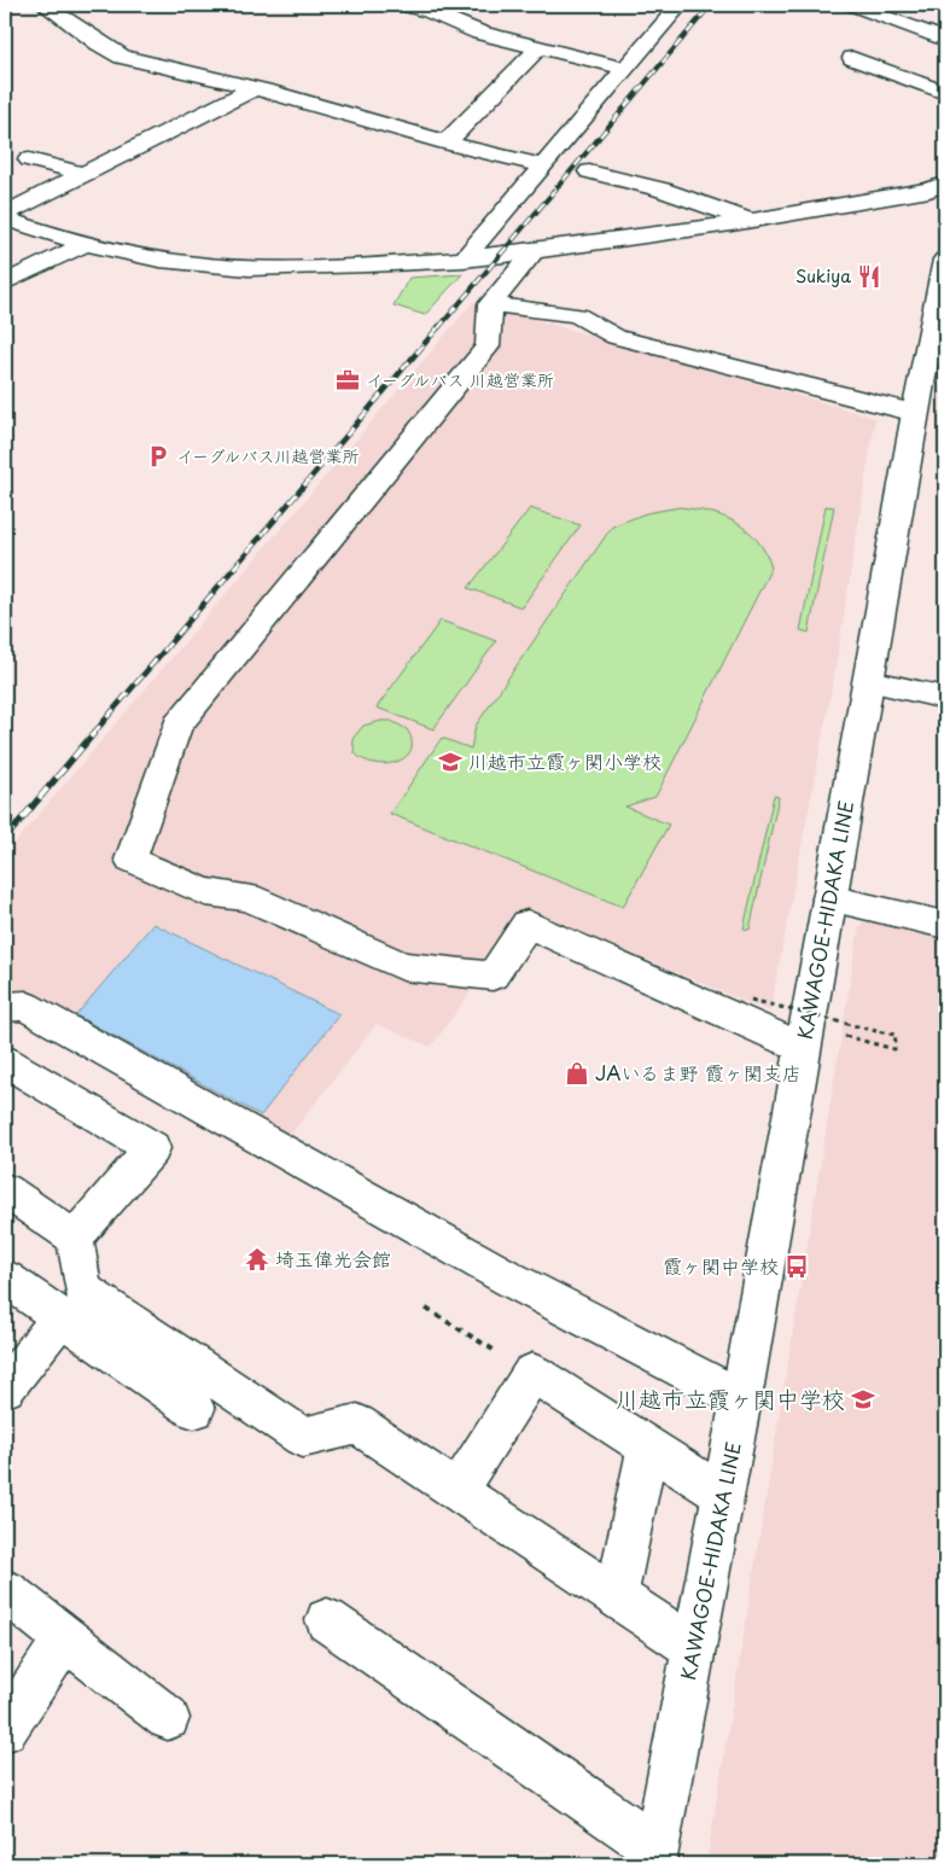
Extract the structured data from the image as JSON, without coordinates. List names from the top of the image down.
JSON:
{
  "streets": {
    "street": ["KAWAGOE-HIDAKA LINE"]
  },
  "places": {
    "restaurant": ["Sukiya"],
    "office": ["イーグルバス 川越営業所"],
    "parking": ["イーグルバス川越営業所"],
    "school or university": ["川越市立霞ヶ関小学校", "川越市立霞ヶ関中学校"],
    "shop": ["JAいるま野 霞ヶ関支店"],
    "temple": ["埼玉偉光会館"],
    "bus stop": ["霞ヶ関中学校"]
  }
}
